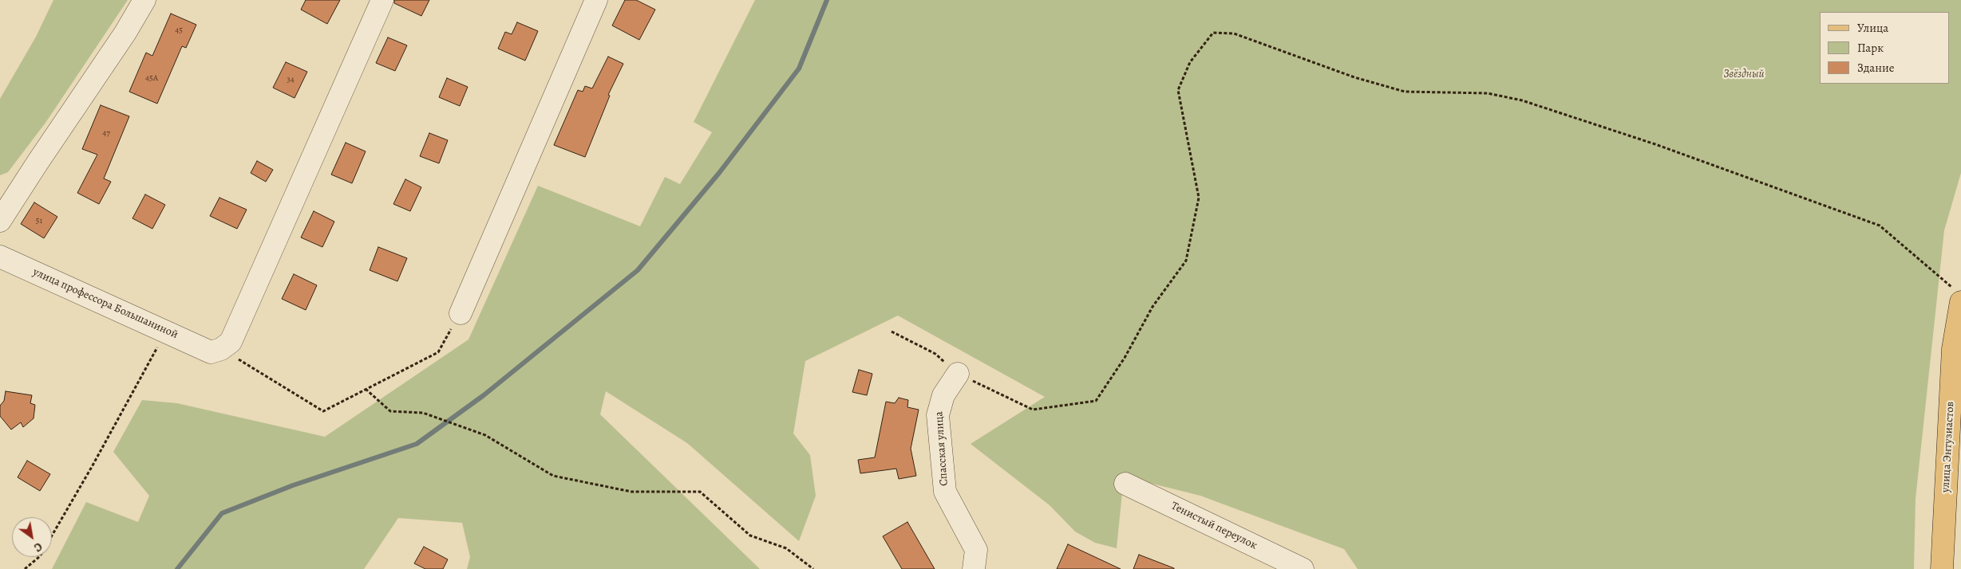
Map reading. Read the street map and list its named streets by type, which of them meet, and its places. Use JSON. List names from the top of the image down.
{
  "streets": {
    "main road": ["улица Энтузиастов"],
    "street": ["улица профессора Большаниной", "Спасская улица", "Тенистый переулок"]
  },
  "parks": ["Звёздный"],
  "house_numbers": [
    "45",
    "45А",
    "34",
    "47",
    "51"
  ],
  "legend": ["Улица", "Парк", "Здание"],
  "north": "bottom right"
}
